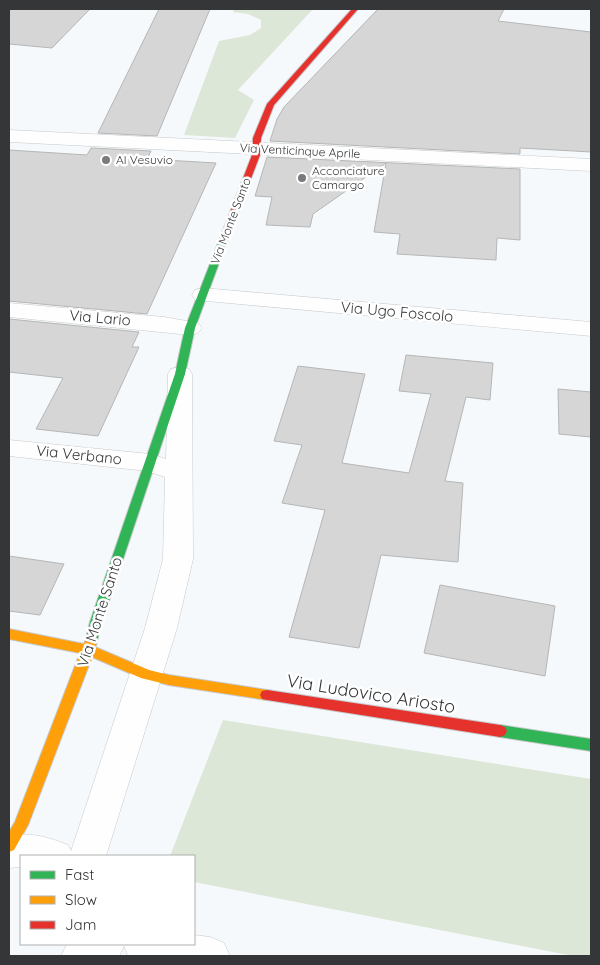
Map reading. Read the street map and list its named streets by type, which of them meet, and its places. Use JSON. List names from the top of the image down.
{
  "streets": {
    "street": [
      "Via Venticinque Aprile",
      "Via Monte Santo",
      "Via Ugo Foscolo",
      "Via Lario",
      "Via Verbano",
      "Via Ludovico Ariosto"
    ]
  },
  "crossings": [
    ["Via Venticinque Aprile", "Via Monte Santo"],
    ["Via Monte Santo", "Via Ugo Foscolo"],
    ["Via Monte Santo", "Via Lario"],
    ["Via Monte Santo", "Via Verbano"],
    ["Via Monte Santo", "Via Ludovico Ariosto"]
  ],
  "places": ["Al Vesuvio", "Acconciature Camargo"],
  "legend": ["Fast", "Slow", "Jam"]
}
